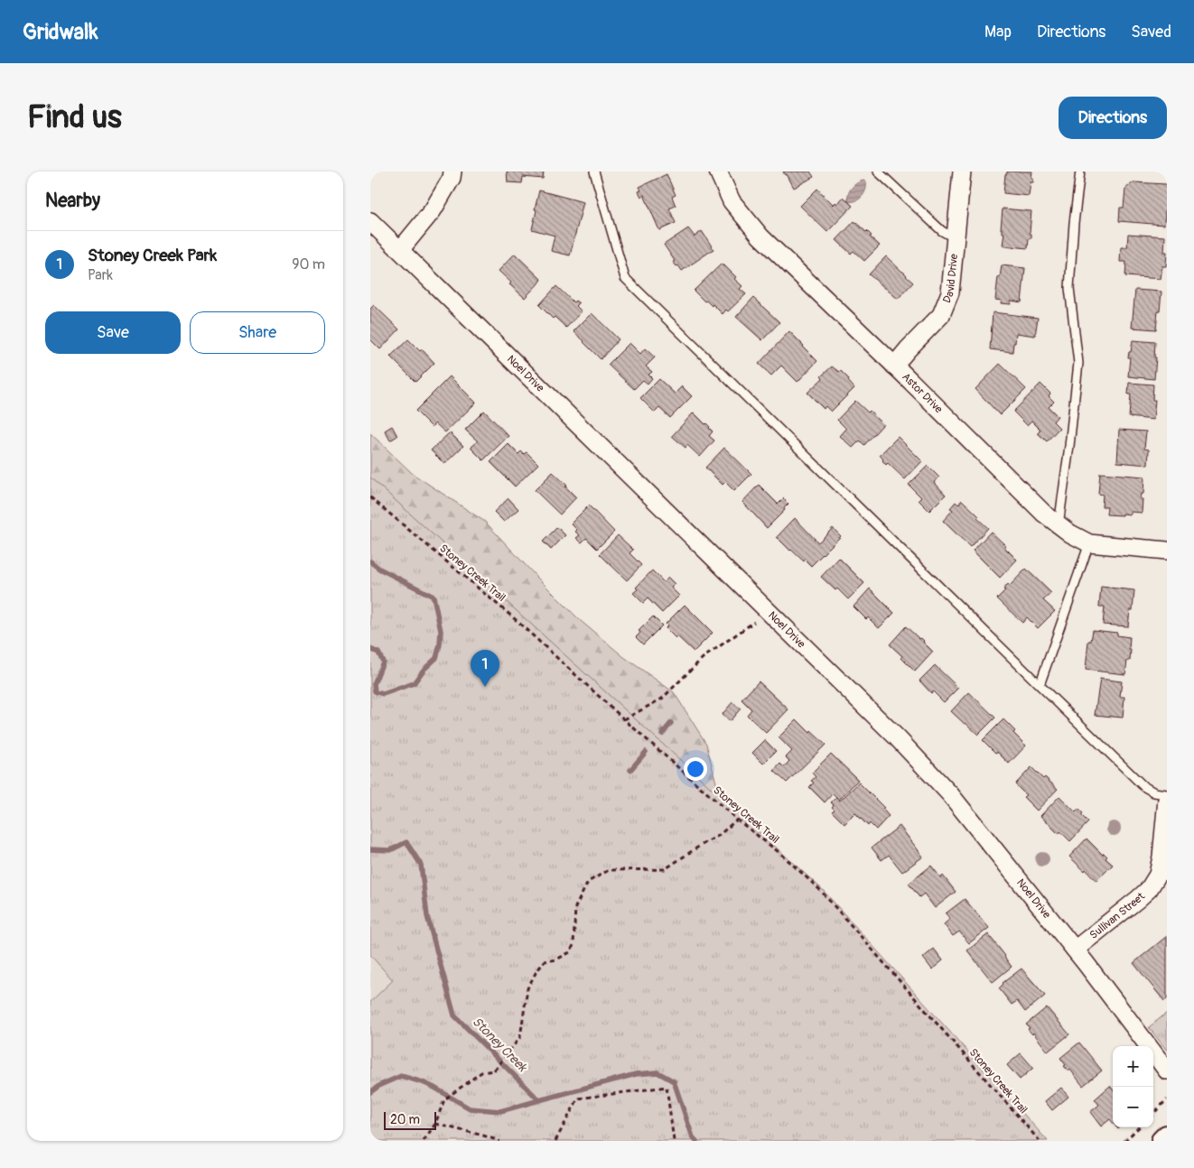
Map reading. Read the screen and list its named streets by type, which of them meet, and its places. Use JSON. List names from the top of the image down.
{
  "streets": {
    "street": [
      "David Drive",
      "Noel Drive",
      "Astor Drive",
      "Sullivan Street"
    ],
    "path": ["Stoney Creek Trail"]
  },
  "crossings": [
    ["David Drive", "Astor Drive"],
    ["Noel Drive", "Sullivan Street"]
  ],
  "water": ["Stoney Creek"],
  "scale_bar": "20 m",
  "page": {
    "header": "Gridwalk",
    "nav": ["Map", "Directions", "Saved"],
    "buttons": [
      "Directions",
      ["Save", "Share"]
    ],
    "title": "Find us",
    "heading": "Nearby",
    "list": [
      {
        "mark": "1",
        "name": "Stoney Creek Park",
        "note": "Park",
        "value": "90 m"
      }
    ],
    "pins": "1",
    "map_buttons": ["+", "−"],
    "scale": "20 m"
  }
}
